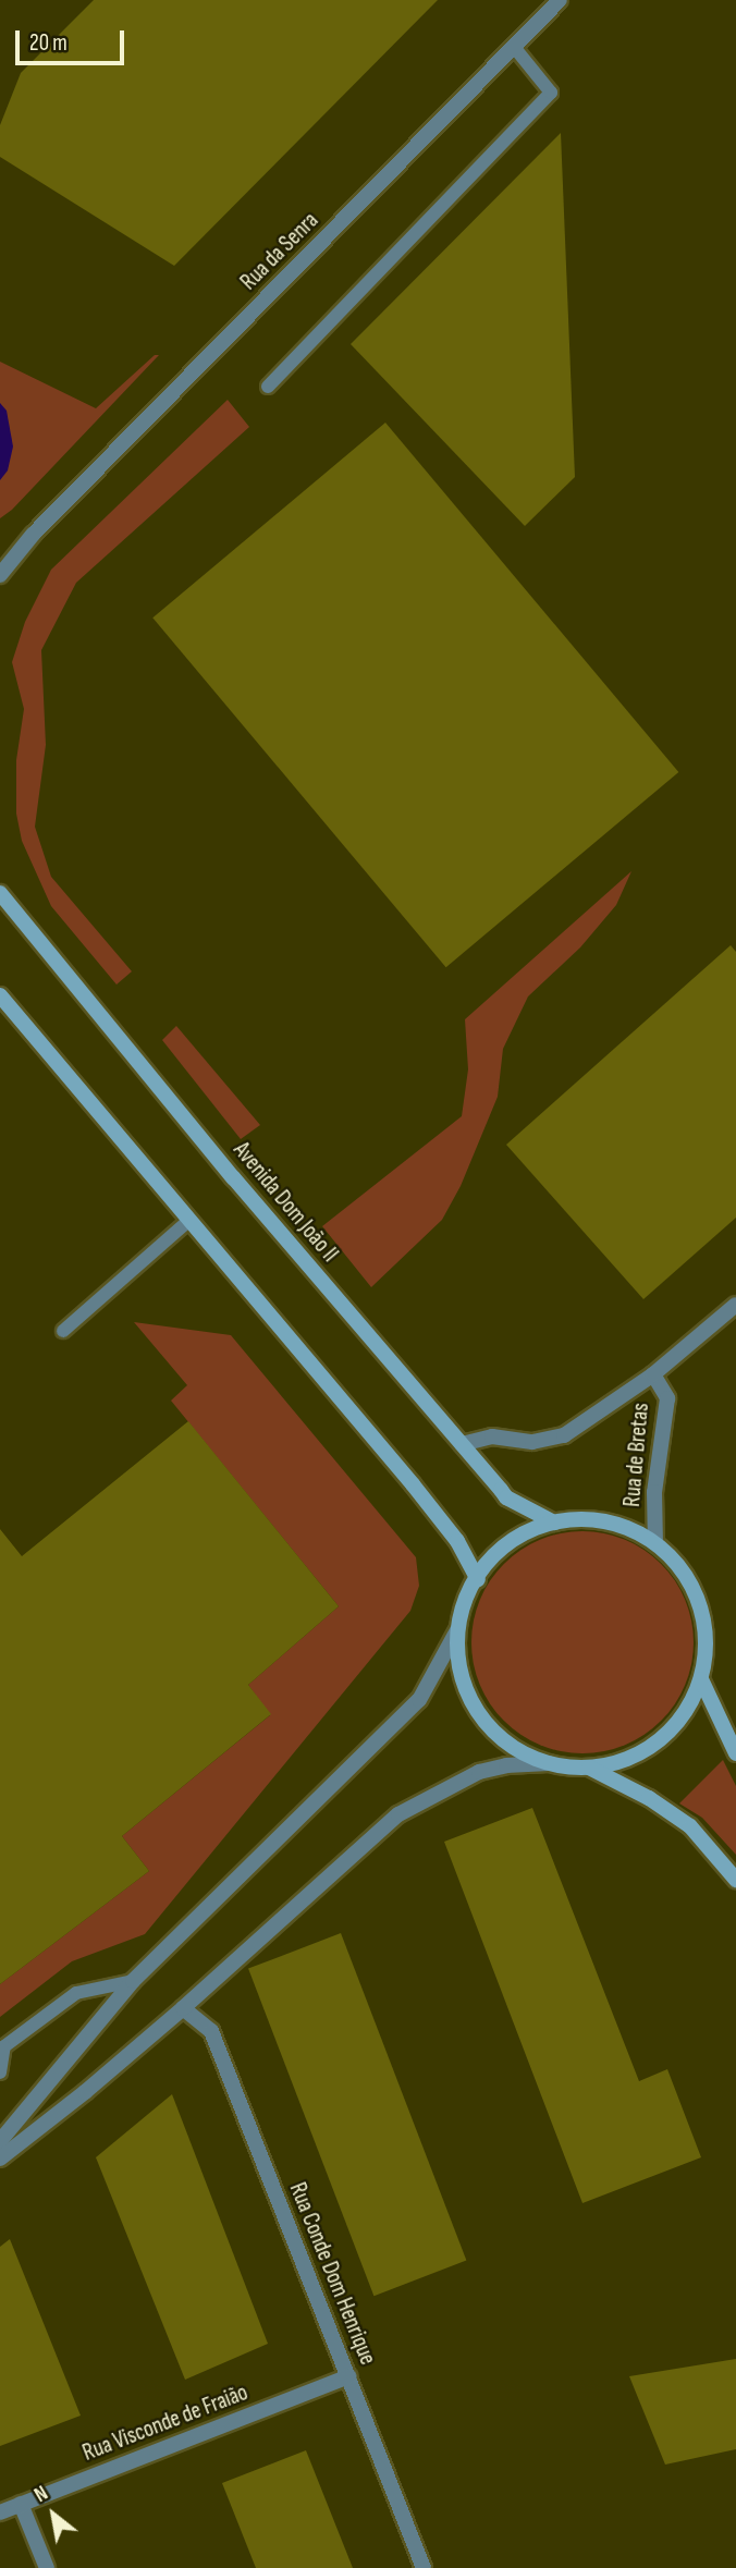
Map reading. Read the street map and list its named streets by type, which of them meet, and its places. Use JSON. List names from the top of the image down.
{
  "streets": {
    "main road": ["Avenida Dom João II"],
    "street": [
      "Rua da Senra",
      "Rua de Bretas",
      "Rua Conde Dom Henrique",
      "Rua Visconde de Fraião"
    ]
  },
  "crossings": [
    ["Avenida Dom João II", "Rua de Bretas"],
    ["Rua Conde Dom Henrique", "Rua Visconde de Fraião"]
  ],
  "scale_bar": "20 m",
  "north": "top left"
}
